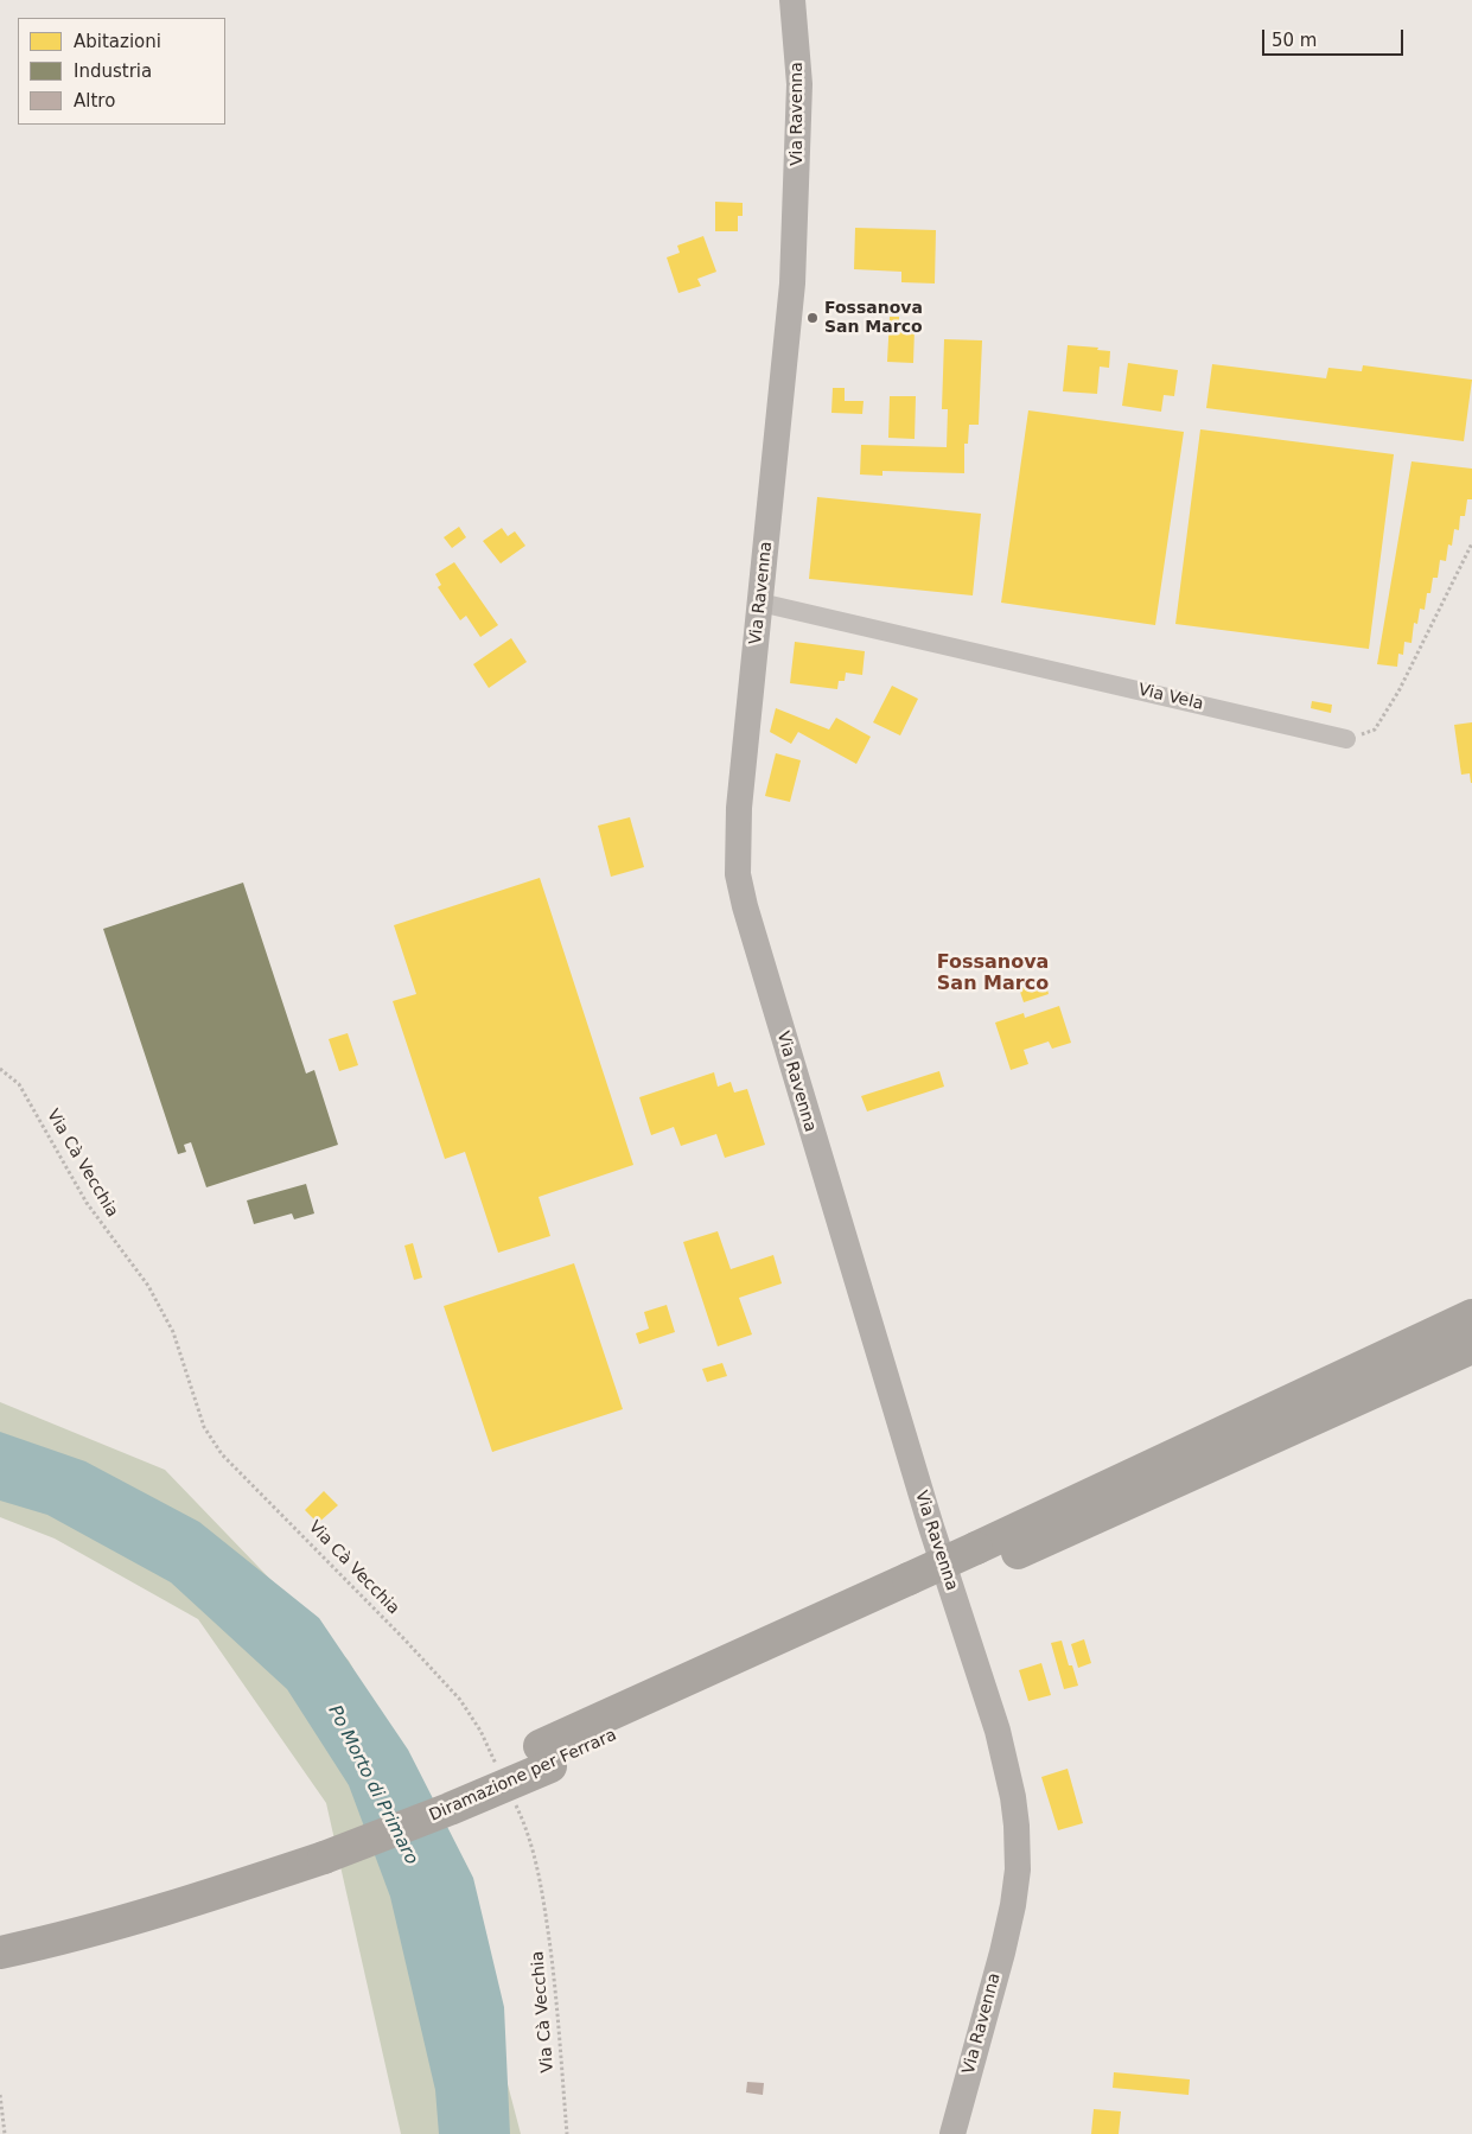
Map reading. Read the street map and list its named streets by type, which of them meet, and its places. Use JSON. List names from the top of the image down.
{
  "streets": {
    "highway": ["Diramazione per Ferrara"],
    "main road": ["Via Ravenna"],
    "street": ["Via Vela"],
    "path": ["Via Cà Vecchia"]
  },
  "crossings": [
    ["Via Ravenna", "Via Vela"]
  ],
  "districts": ["Fossanova San Marco"],
  "water": ["Po Morto di Primaro"],
  "places": ["Fossanova San Marco"],
  "legend": ["Abitazioni", "Industria", "Altro"],
  "scale_bar": "50 m"
}
